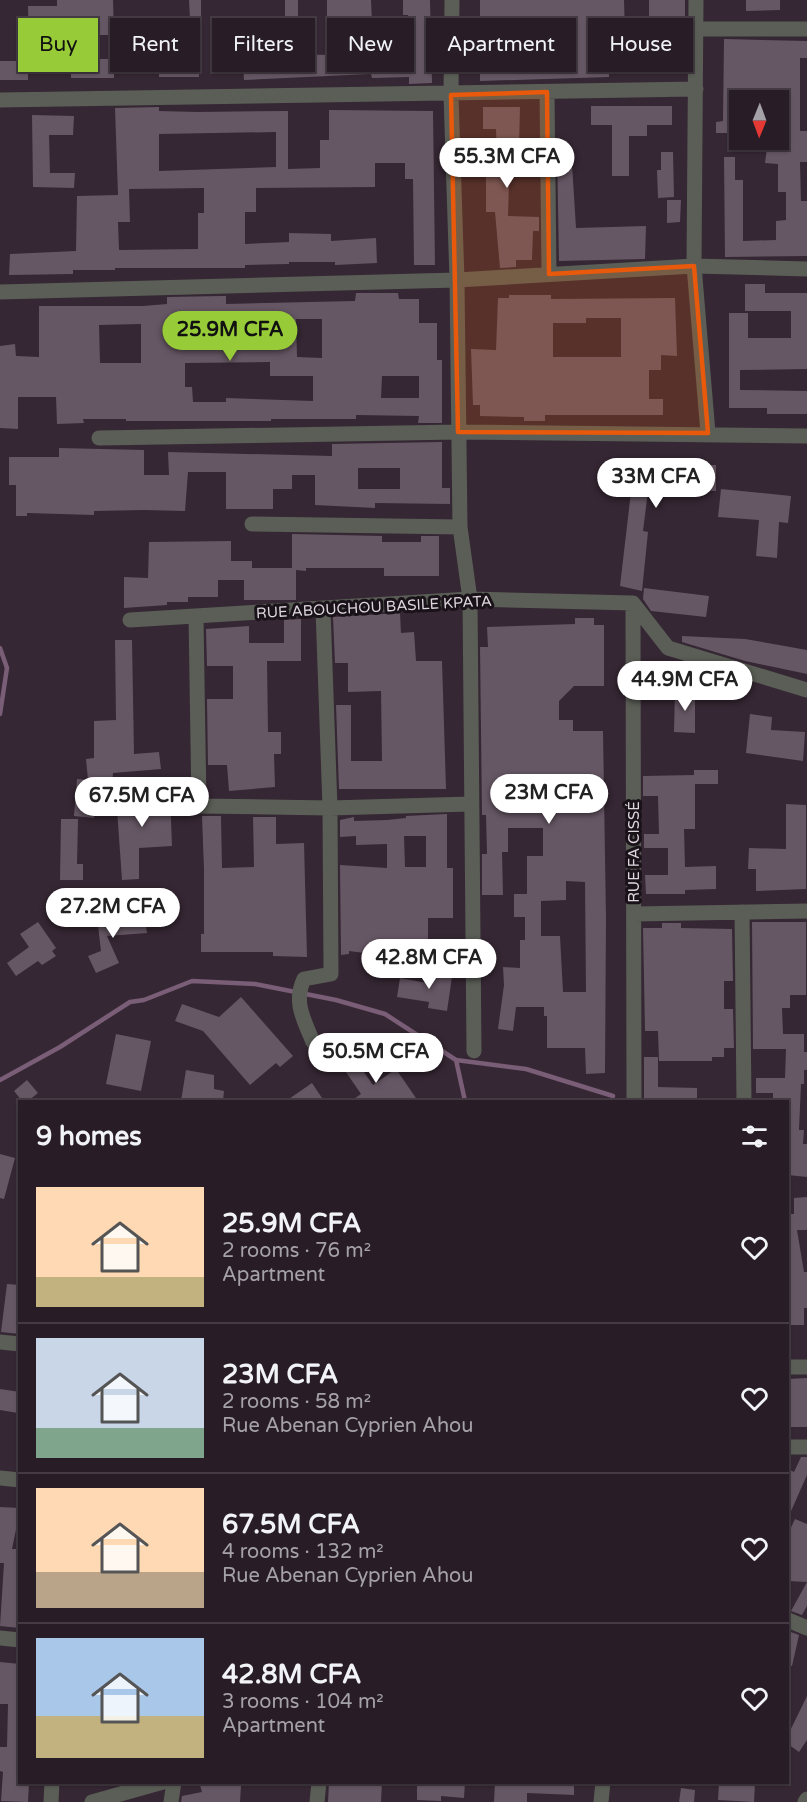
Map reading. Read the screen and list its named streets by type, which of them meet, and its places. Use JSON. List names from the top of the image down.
{
  "streets": {
    "street": ["RUE ABOUCHOU BASILE KPATA", "RUE FA CISSÉ"]
  },
  "crossings": [
    ["RUE ABOUCHOU BASILE KPATA", "RUE FA CISSÉ"]
  ],
  "north": "bottom",
  "page": {
    "chip": [
      "Buy",
      "Rent",
      "Filters",
      "New",
      "Apartment",
      "House"
    ],
    "price": [
      "55.3M CFA",
      "25.9M CFA",
      "33M CFA",
      "44.9M CFA",
      "23M CFA",
      "67.5M CFA",
      "27.2M CFA",
      "42.8M CFA",
      "50.5M CFA"
    ],
    "heading": "9 homes",
    "list": [
      {
        "name": "25.9M CFA",
        "note": "2 rooms · 76 m² · Apartment"
      },
      {
        "name": "23M CFA",
        "note": "2 rooms · 58 m² · Rue Abenan Cyprien Ahou"
      },
      {
        "name": "67.5M CFA",
        "note": "4 rooms · 132 m² · Rue Abenan Cyprien Ahou"
      },
      {
        "name": "42.8M CFA",
        "note": "3 rooms · 104 m² · Apartment"
      }
    ]
  }
}
